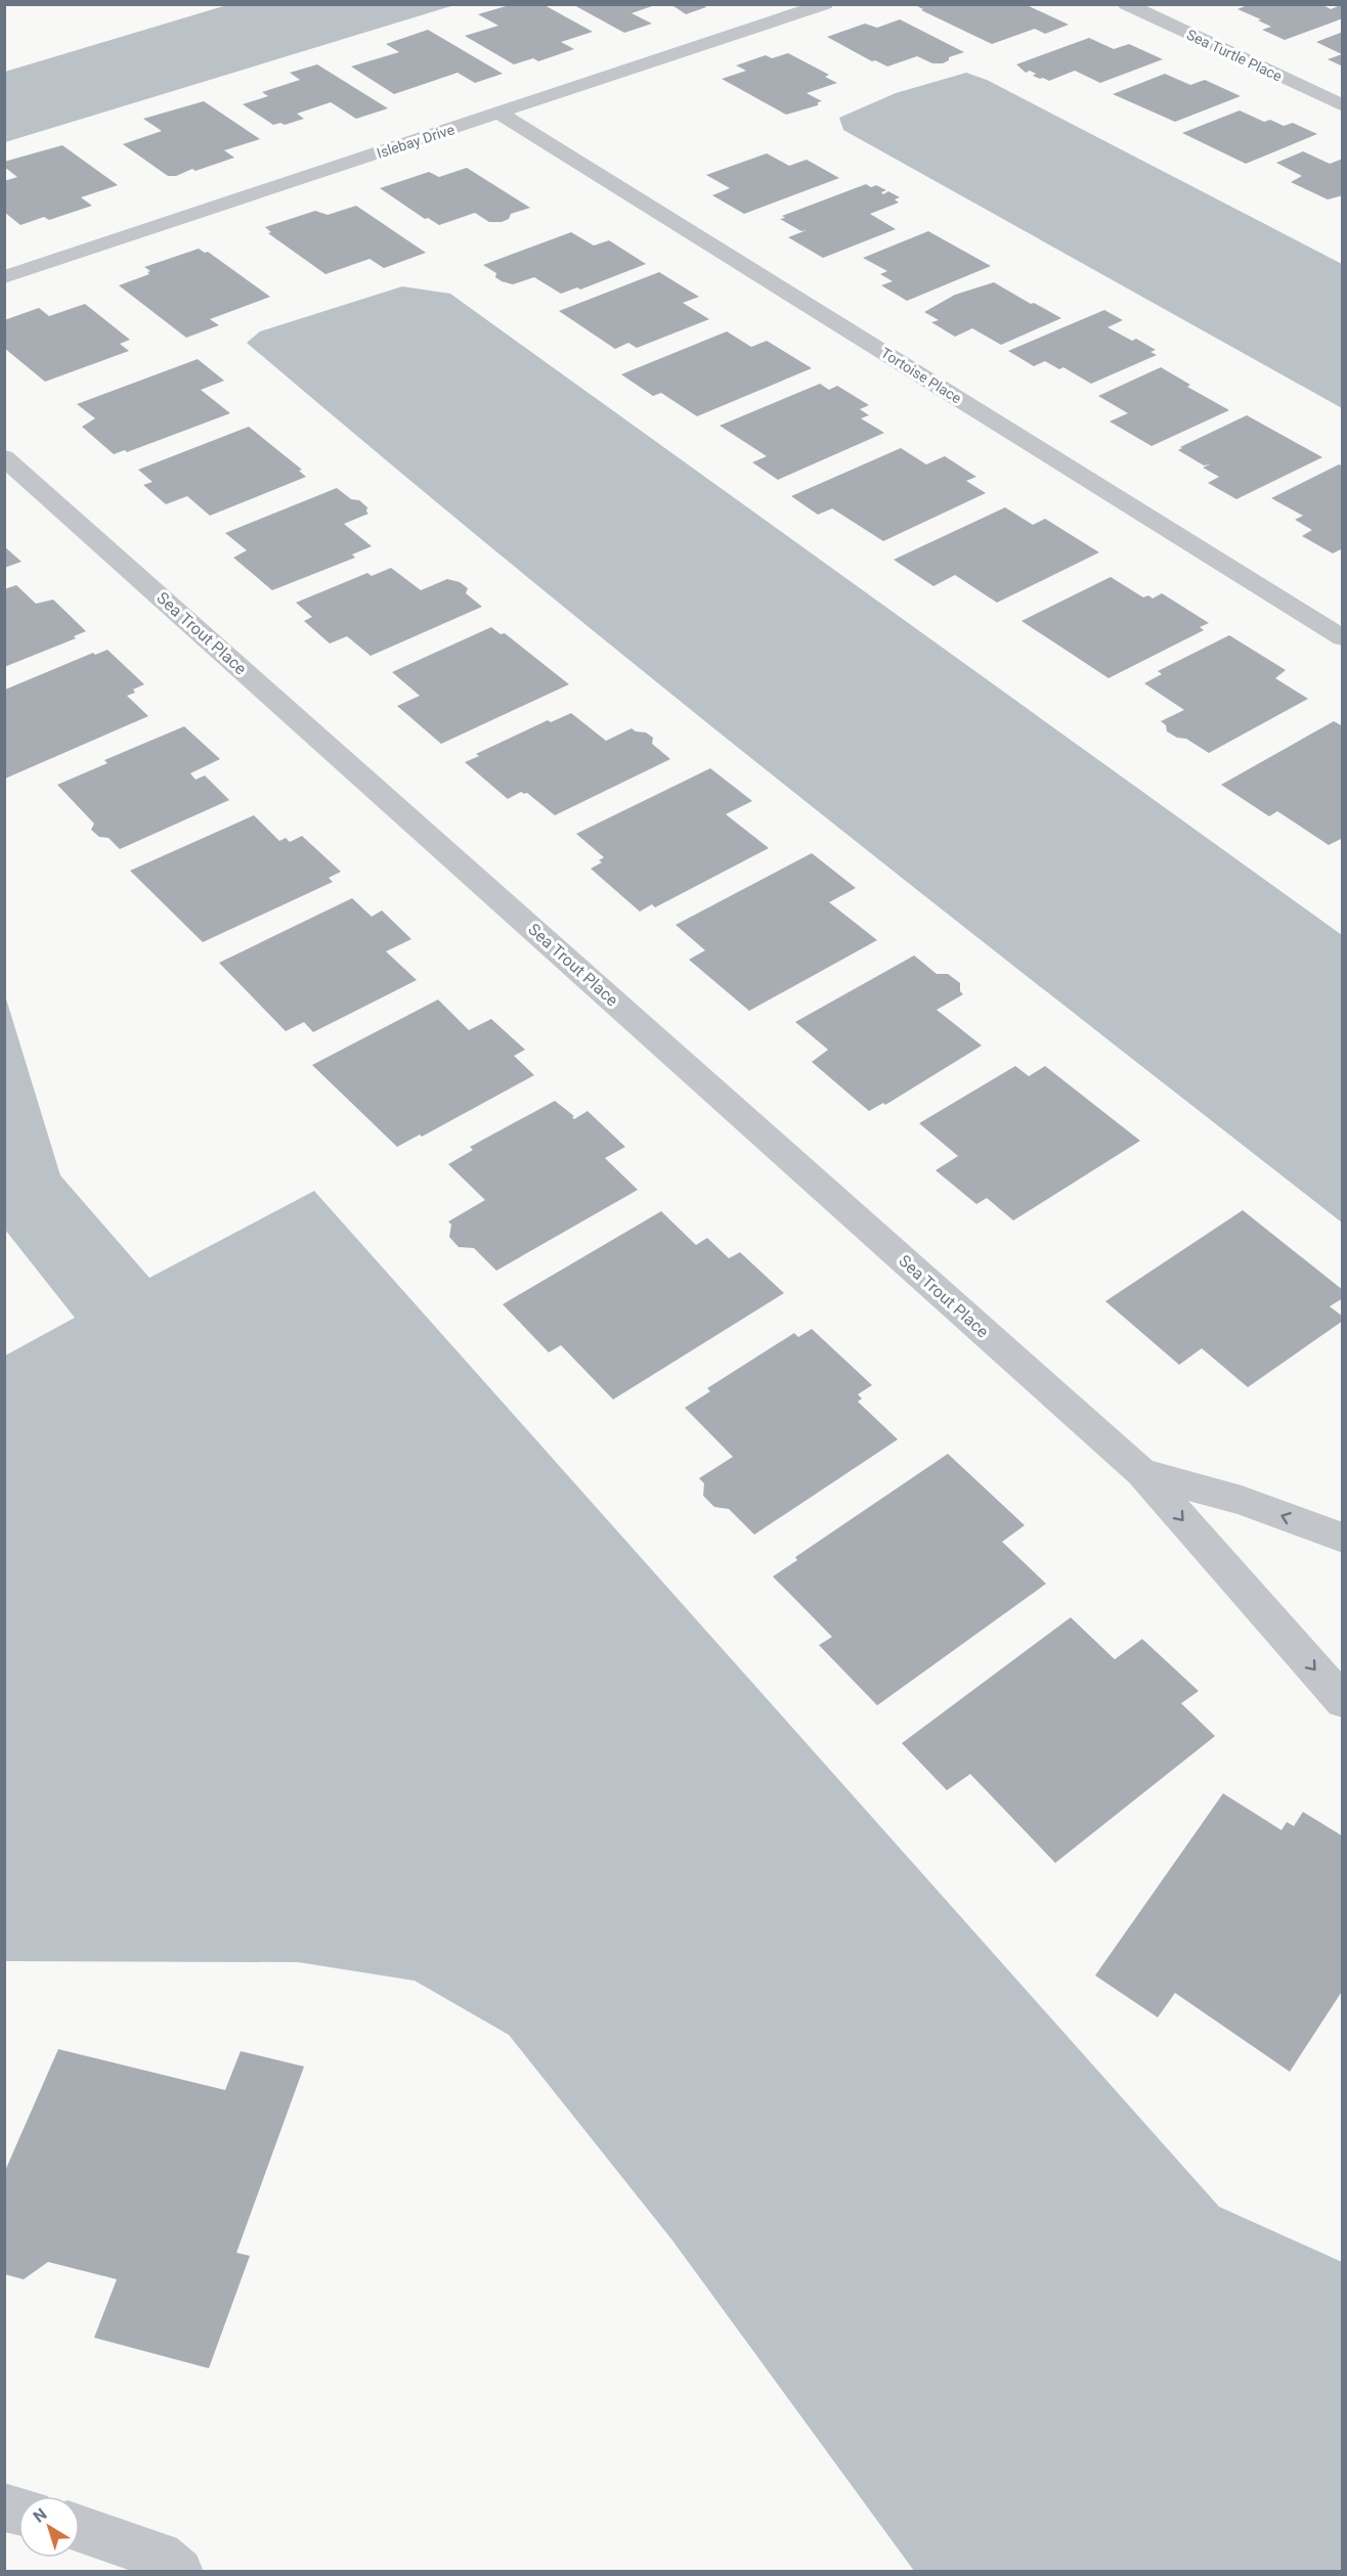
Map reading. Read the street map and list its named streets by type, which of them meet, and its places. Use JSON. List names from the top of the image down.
{
  "streets": {
    "street": [
      "Sea Turtle Place",
      "Islebay Drive",
      "Tortoise Place",
      "Sea Trout Place"
    ]
  },
  "crossings": [
    ["Islebay Drive", "Tortoise Place"]
  ],
  "north": "top left"
}
